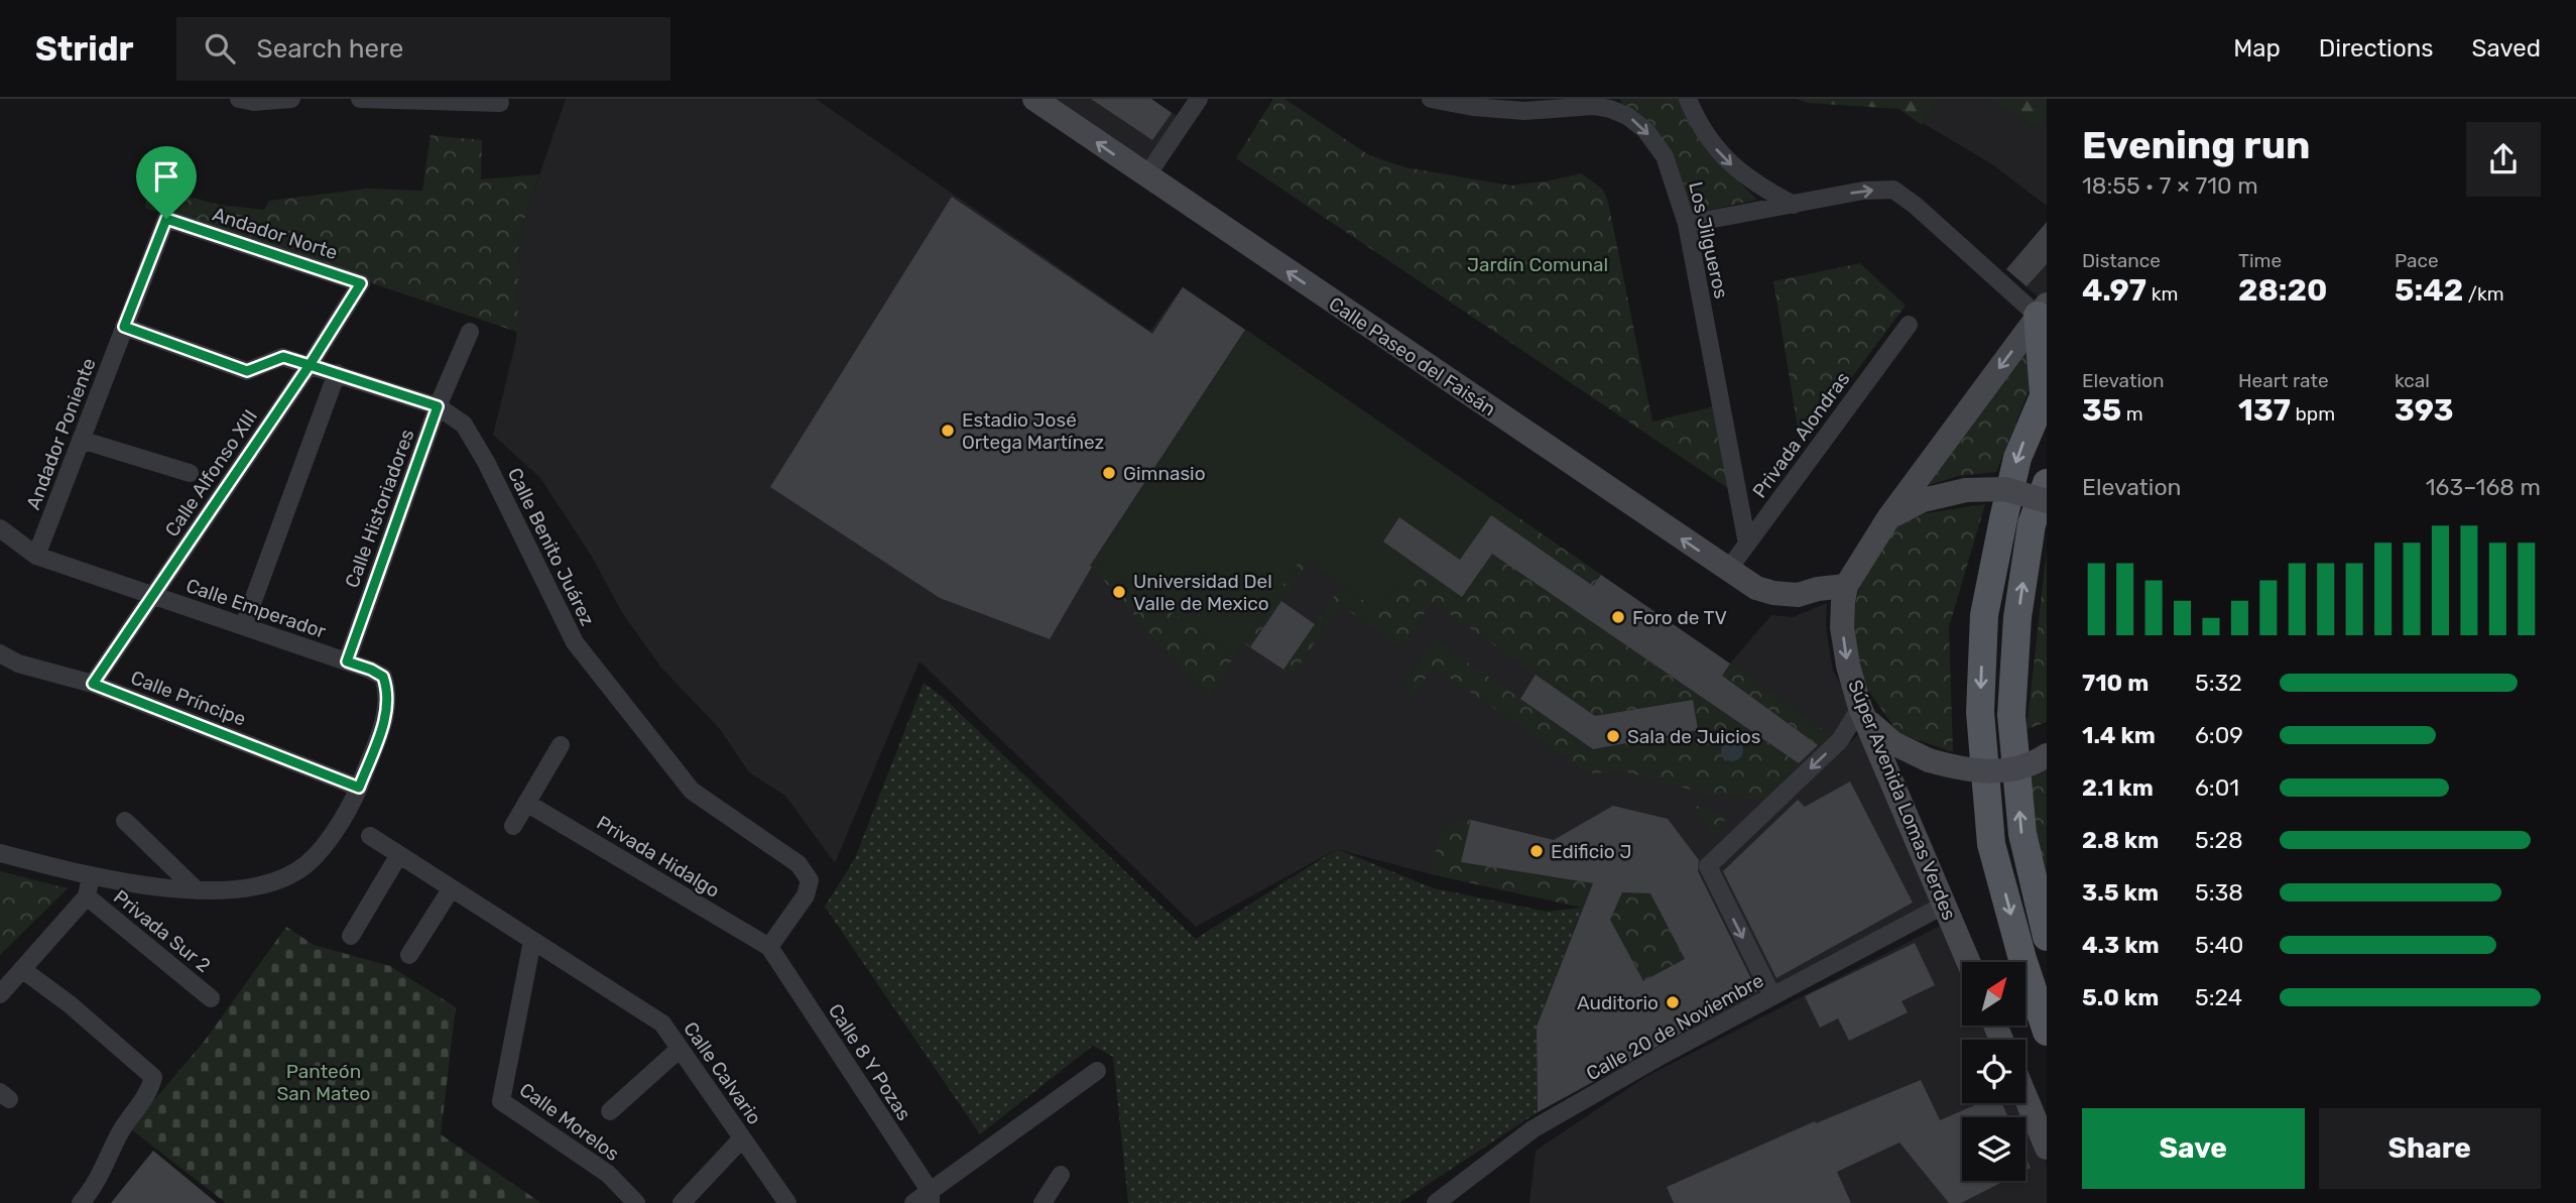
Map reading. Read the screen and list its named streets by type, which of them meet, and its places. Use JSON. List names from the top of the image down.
{
  "streets": {
    "main road": ["Calle Paseo del Faisán", "Súper Avenida Lomas Verdes"],
    "street": [
      "Andador Norte",
      "Los Jilgueros",
      "Andador Poniente",
      "Privada Alondras",
      "Calle Alfonso XIII",
      "Calle Historiadores",
      "Calle Benito Juárez",
      "Calle Emperador",
      "Calle Príncipe",
      "Privada Hidalgo",
      "Privada Sur 2",
      "Calle 20 de Noviembre",
      "Calle 8 Y Pozas",
      "Calle Calvario",
      "Calle Morelos"
    ]
  },
  "crossings": [
    ["Andador Norte", "Andador Poniente"],
    ["Andador Norte", "Calle Alfonso XIII"],
    ["Andador Norte", "Calle Benito Juárez"],
    ["Los Jilgueros", "Privada Alondras"],
    ["Calle Paseo del Faisán", "Privada Alondras"],
    ["Calle Paseo del Faisán", "Súper Avenida Lomas Verdes"],
    ["Andador Poniente", "Calle Benito Juárez"],
    ["Andador Poniente", "Calle Emperador"],
    ["Calle Alfonso XIII", "Calle Benito Juárez"],
    ["Calle Alfonso XIII", "Calle Emperador"],
    ["Calle Alfonso XIII", "Calle Príncipe"],
    ["Calle Historiadores", "Calle Benito Juárez"],
    ["Calle Historiadores", "Calle Emperador"],
    ["Calle Benito Juárez", "Privada Hidalgo"],
    ["Calle Benito Juárez", "Calle 8 Y Pozas"],
    ["Calle Emperador", "Calle Príncipe"],
    ["Súper Avenida Lomas Verdes", "Calle 20 de Noviembre"],
    ["Privada Hidalgo", "Calle 8 Y Pozas"],
    ["Calle Calvario", "Calle Morelos"]
  ],
  "one_way": ["Calle Paseo del Faisán"],
  "parks": ["Jardín Comunal", "Panteón San Mateo"],
  "places": [
    "Estadio José Ortega Martínez",
    "Gimnasio",
    "Universidad Del Valle de Mexico",
    "Foro de TV",
    "Sala de Juicios",
    "Edificio J",
    "Auditorio"
  ],
  "north": "top right",
  "page": {
    "header": "Stridr",
    "search": "Search here",
    "nav": ["Map", "Directions", "Saved"],
    "heading": ["Evening run", "18:55 · 7 × 710 m"],
    "stats": [
      ["Distance", "4.97 km"],
      ["Time", "28:20"],
      ["Pace", "5:42 /km"],
      ["Elevation", "35 m"],
      ["Heart rate", "137 bpm"],
      ["kcal", "393"]
    ],
    "chart": ["Elevation", "163–168 m"],
    "list": [
      {
        "name": "710 m",
        "note": "5:32"
      },
      {
        "name": "1.4 km",
        "note": "6:09"
      },
      {
        "name": "2.1 km",
        "note": "6:01"
      },
      {
        "name": "2.8 km",
        "note": "5:28"
      },
      {
        "name": "3.5 km",
        "note": "5:38"
      },
      {
        "name": "4.3 km",
        "note": "5:40"
      },
      {
        "name": "5.0 km",
        "note": "5:24"
      }
    ],
    "buttons": ["Save", "Share"]
  }
}
